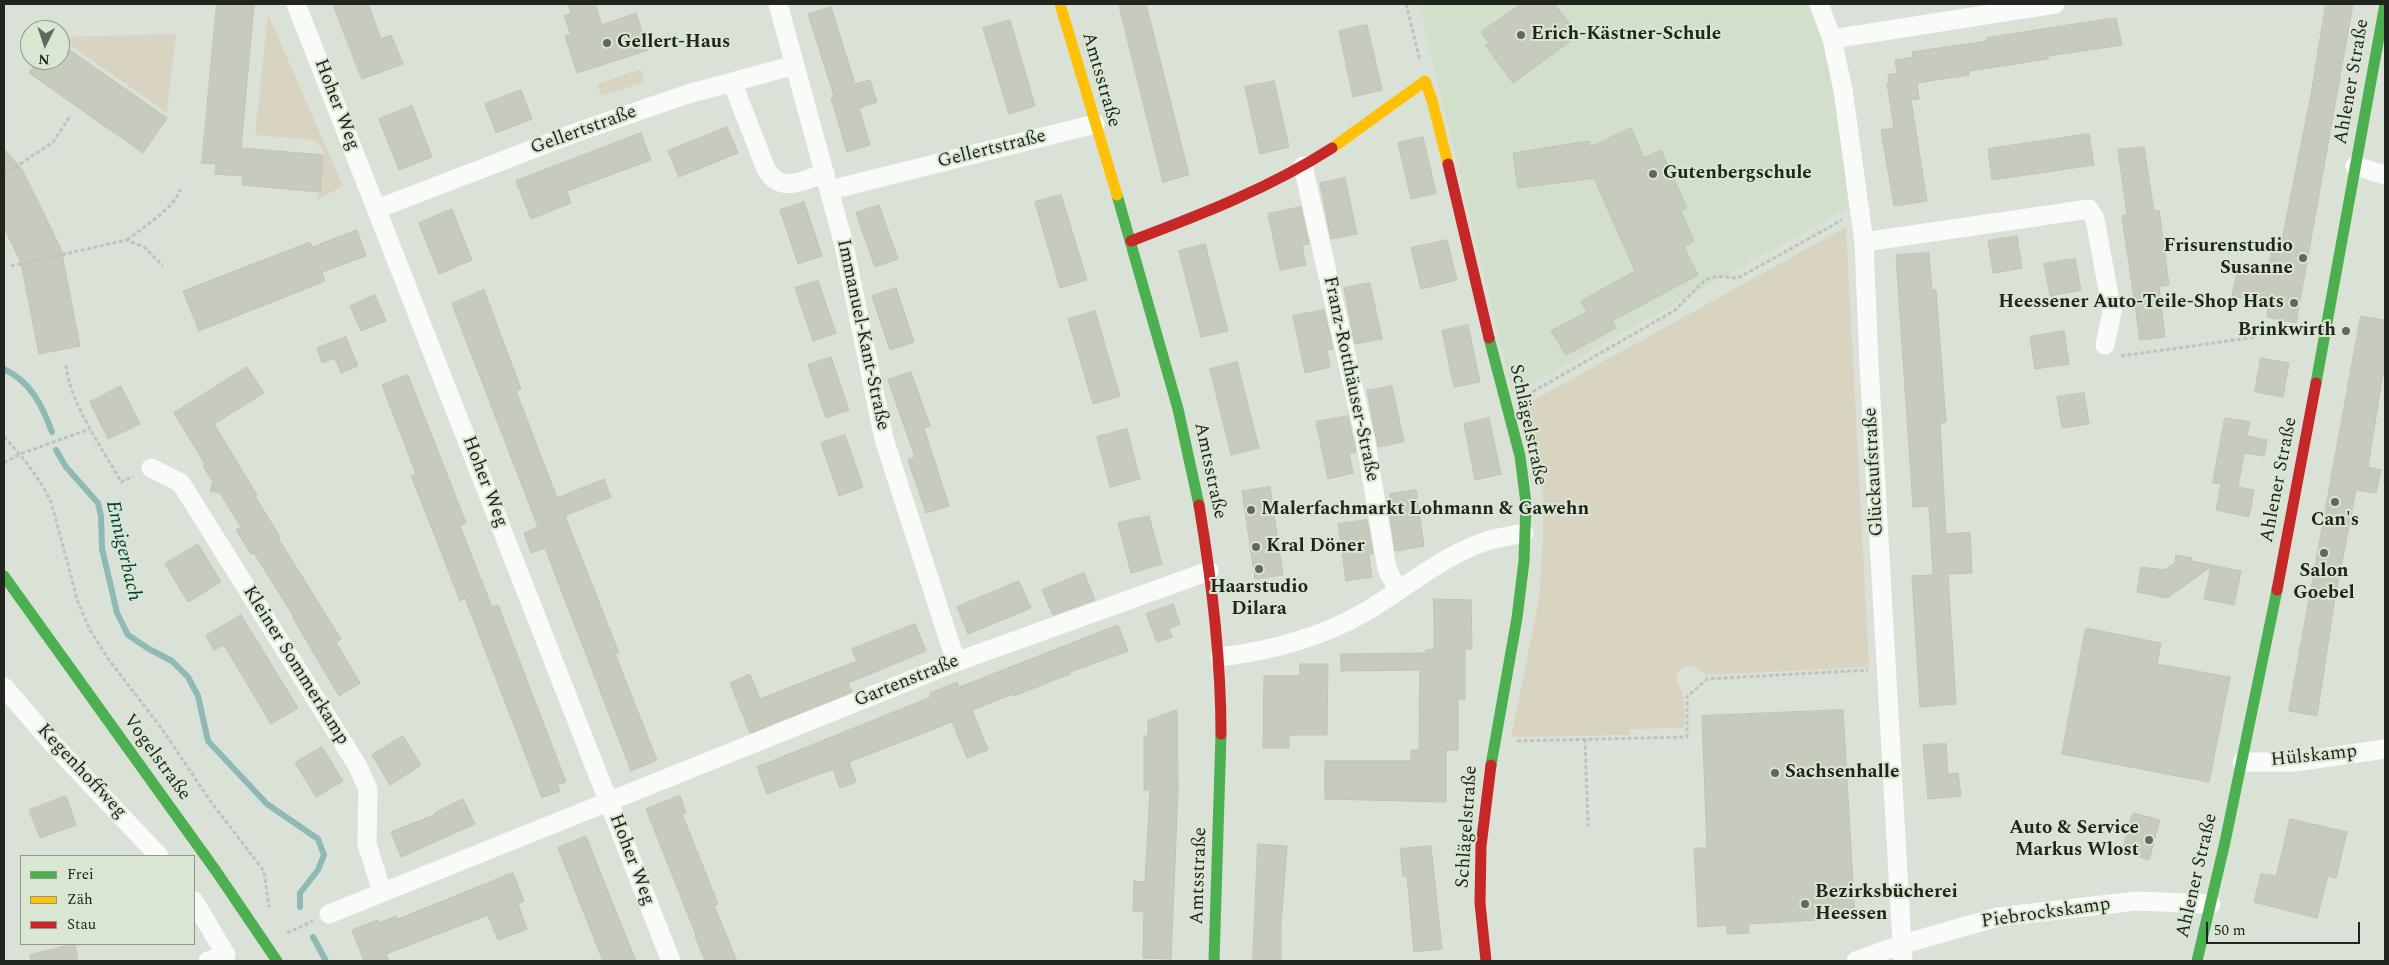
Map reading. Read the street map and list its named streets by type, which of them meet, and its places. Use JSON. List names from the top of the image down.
{
  "streets": {
    "street": [
      "Amtsstraße",
      "Ahlener Straße",
      "Hoher Weg",
      "Gellertstraße",
      "Immanuel-Kant-Straße",
      "Franz-Rotthäuser-Straße",
      "Schlägelstraße",
      "Glückaufstraße",
      "Kleiner Sommerkamp",
      "Gartenstraße",
      "Hülskamp",
      "Vogelstraße",
      "Kegenhoffweg",
      "Piebrockskamp"
    ]
  },
  "crossings": [
    ["Amtsstraße", "Gellertstraße"],
    ["Amtsstraße", "Gartenstraße"],
    ["Ahlener Straße", "Hülskamp"],
    ["Ahlener Straße", "Piebrockskamp"],
    ["Hoher Weg", "Gellertstraße"],
    ["Hoher Weg", "Gartenstraße"],
    ["Gellertstraße", "Immanuel-Kant-Straße"],
    ["Immanuel-Kant-Straße", "Gartenstraße"],
    ["Glückaufstraße", "Piebrockskamp"]
  ],
  "water": ["Ennigerbach"],
  "places": [
    "Erich-Kästner-Schule",
    "Gellert-Haus",
    "Gutenbergschule",
    "Frisurenstudio Susanne",
    "Heessener Auto-Teile-Shop Hats",
    "Brinkwirth",
    "Can's",
    "Malerfachmarkt Lohmann & Gawehn",
    "Kral Döner",
    "Salon Goebel",
    "Haarstudio Dilara",
    "Sachsenhalle",
    "Auto & Service Markus Wlost",
    "Bezirksbücherei Heessen"
  ],
  "legend": ["Frei", "Zäh", "Stau"],
  "scale_bar": "50 m",
  "north": "bottom"
}
